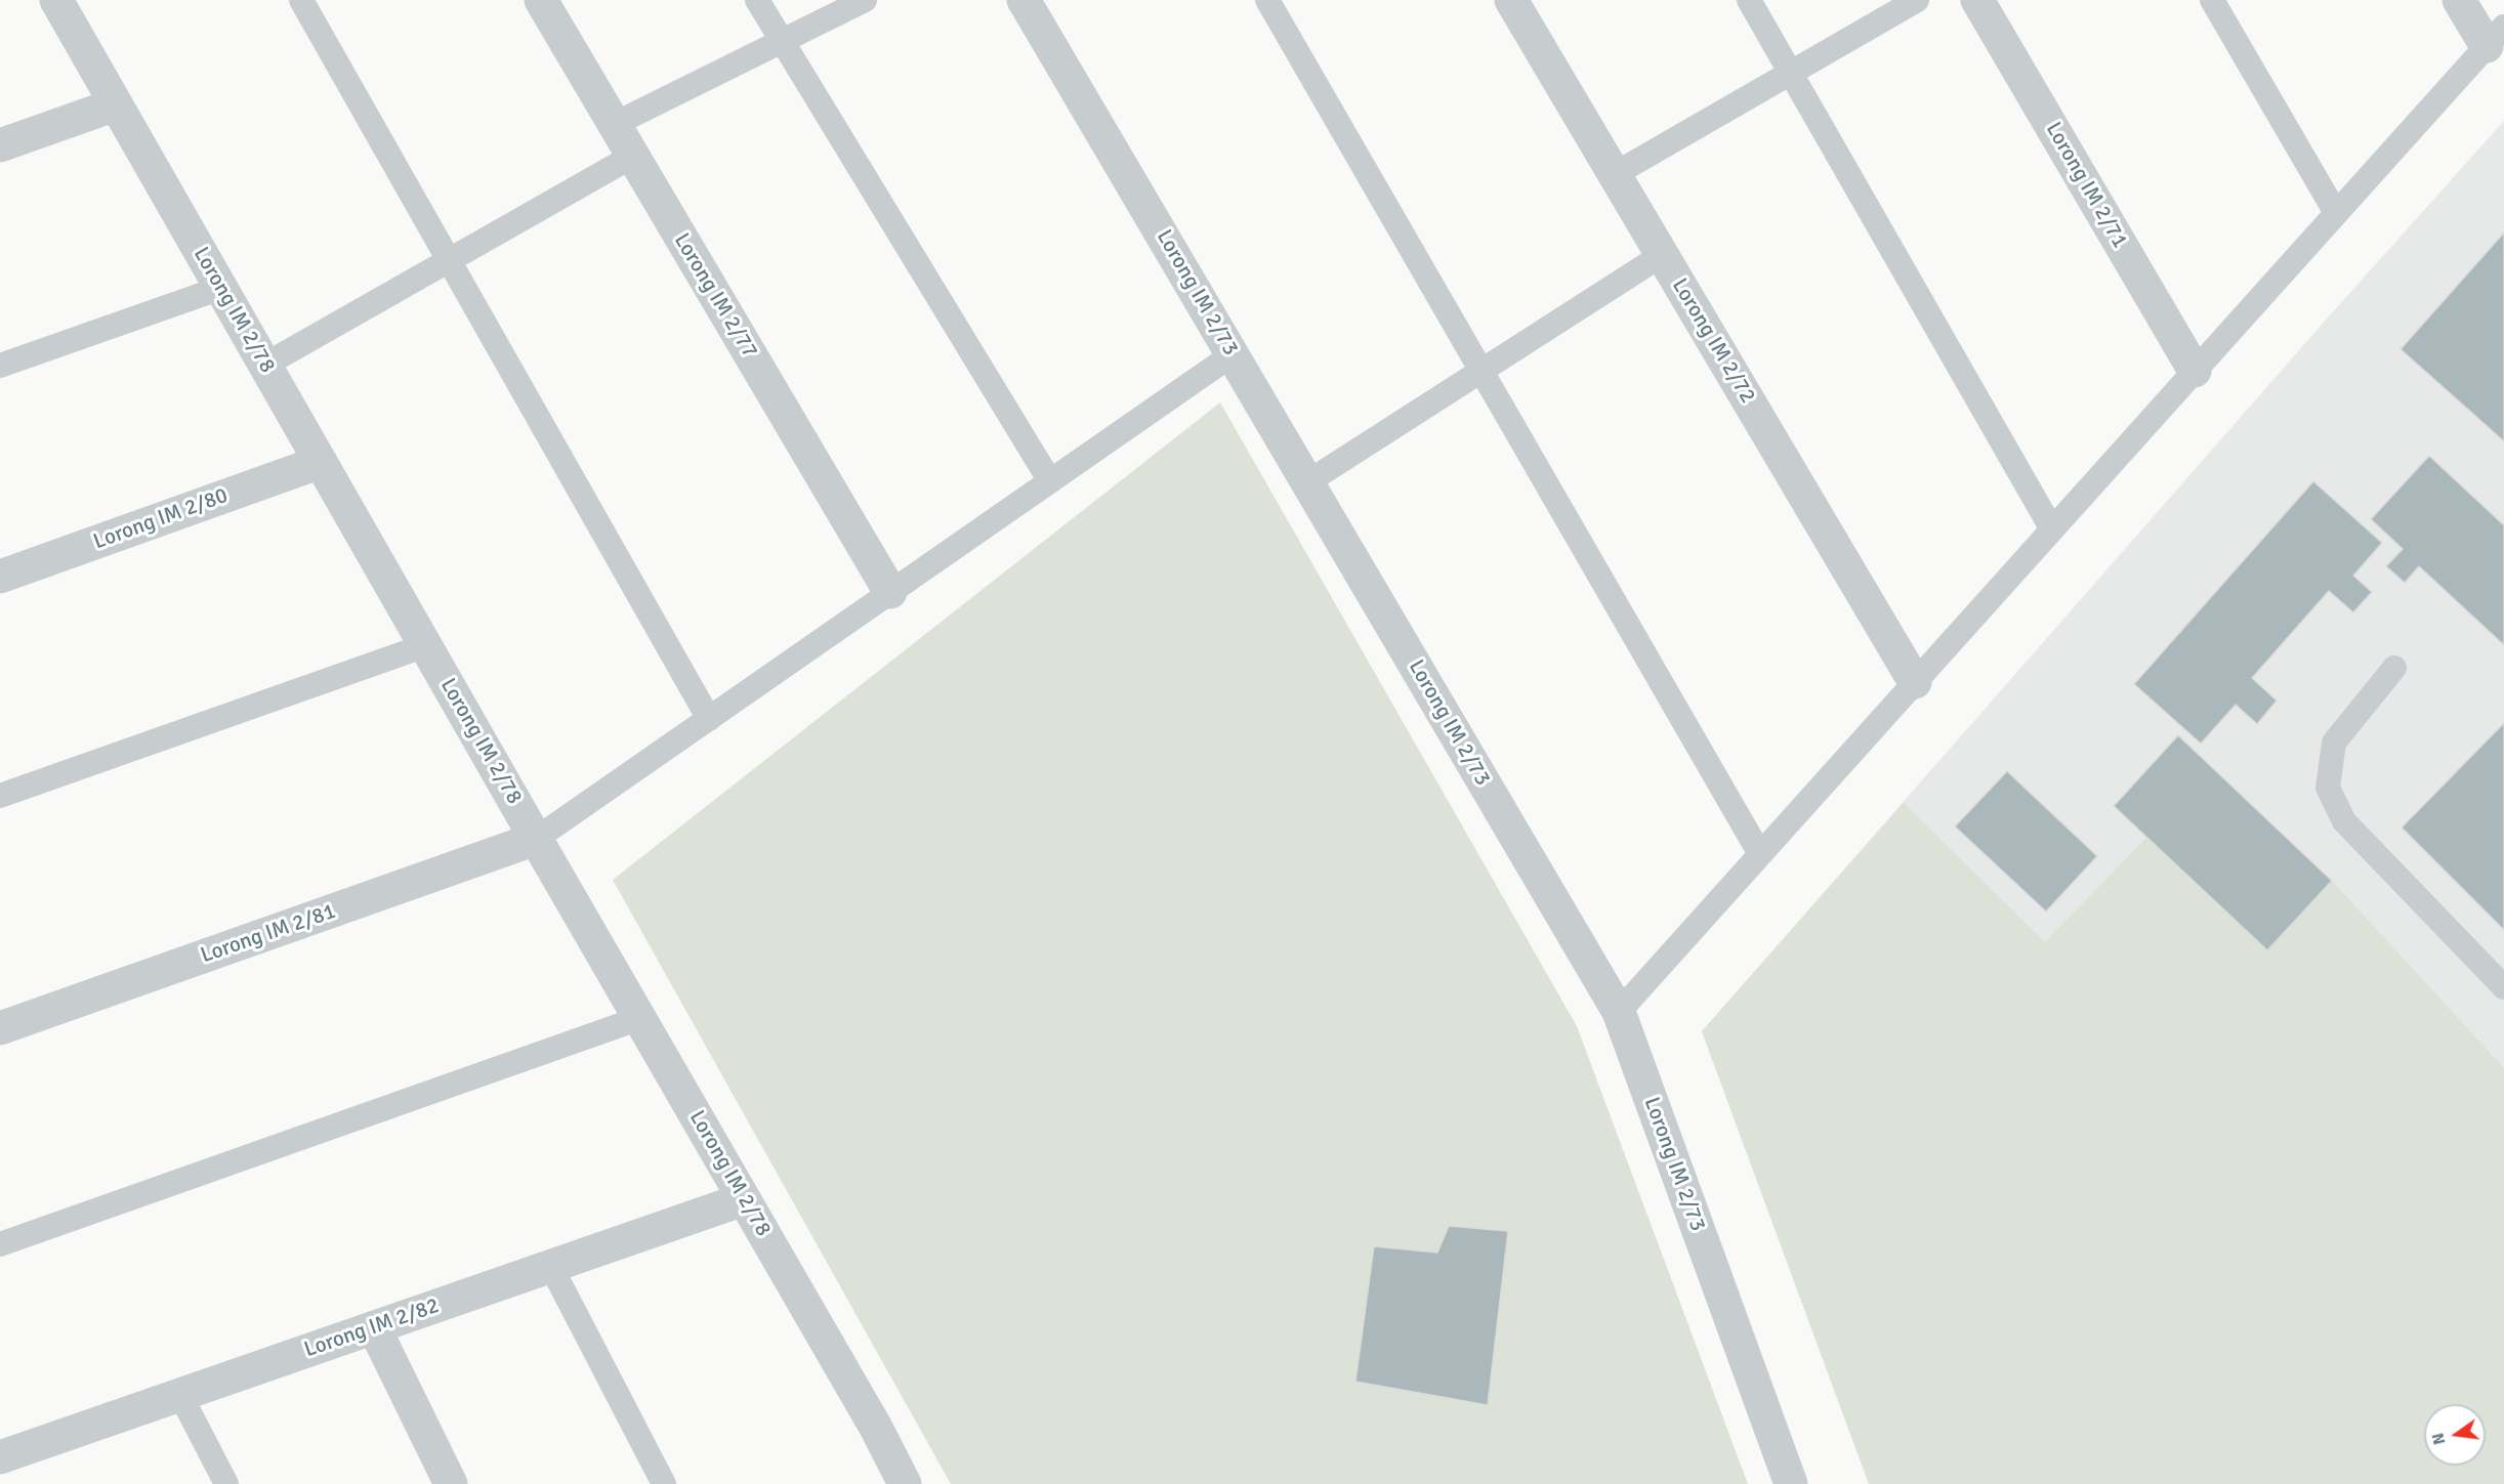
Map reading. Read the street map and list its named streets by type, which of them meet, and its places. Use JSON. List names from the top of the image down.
{
  "streets": {
    "street": [
      "Lorong IM 2/71",
      "Lorong IM 2/73",
      "Lorong IM 2/77",
      "Lorong IM 2/78",
      "Lorong IM 2/72",
      "Lorong IM 2/80",
      "Lorong IM 2/81",
      "Lorong IM 2/82"
    ]
  },
  "crossings": [
    ["Lorong IM 2/78", "Lorong IM 2/80"],
    ["Lorong IM 2/78", "Lorong IM 2/81"],
    ["Lorong IM 2/78", "Lorong IM 2/82"]
  ],
  "north": "left"
}
